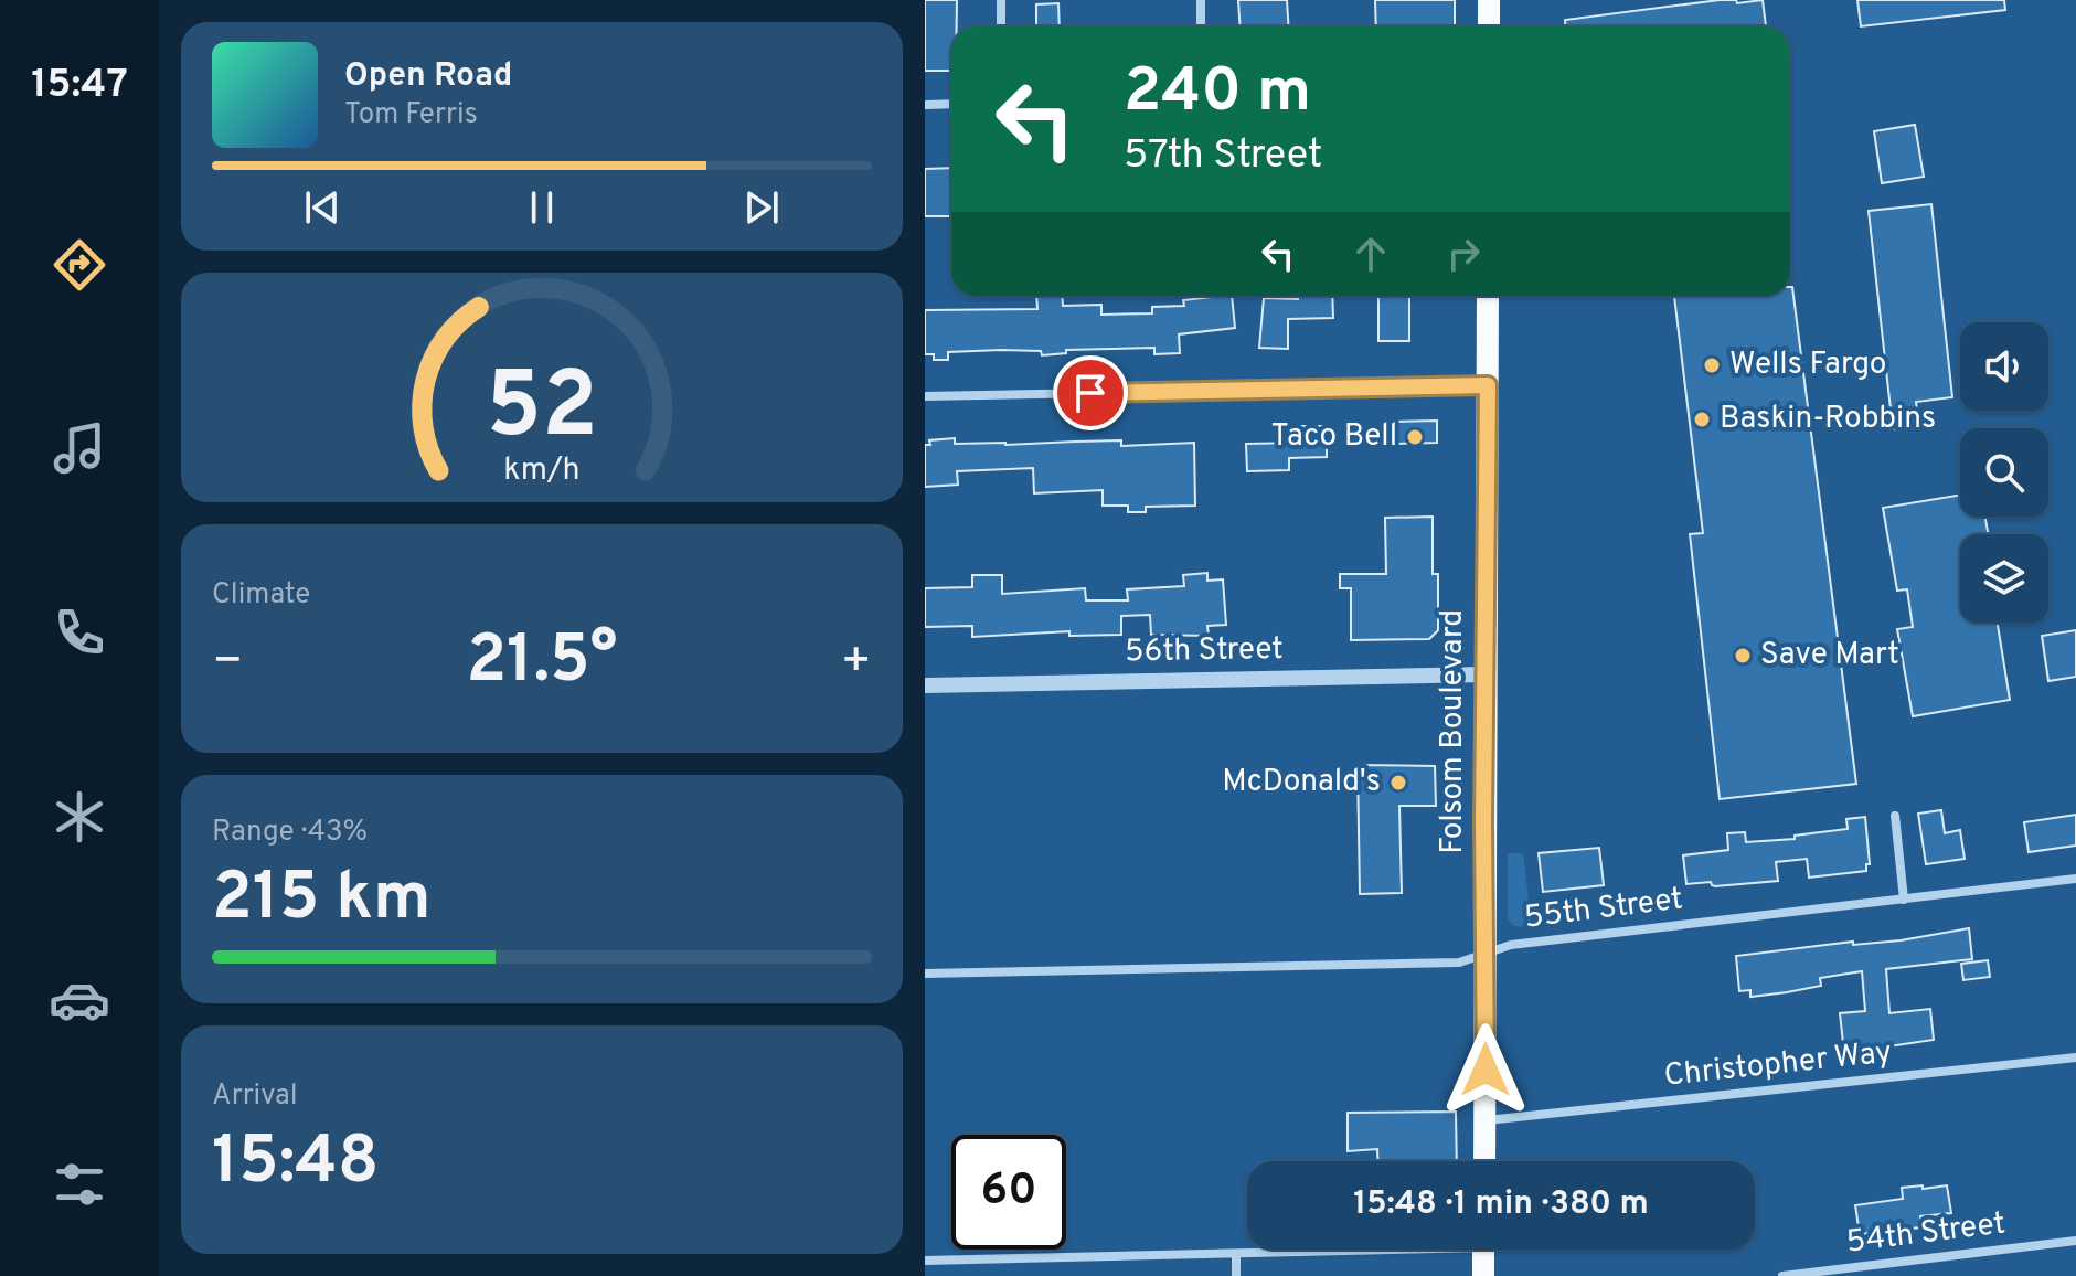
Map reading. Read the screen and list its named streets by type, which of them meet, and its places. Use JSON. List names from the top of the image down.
{
  "streets": {
    "main road": ["Folsom Boulevard"],
    "street": [
      "56th Street",
      "55th Street",
      "Christopher Way",
      "54th Street"
    ]
  },
  "crossings": [
    ["56th Street", "Folsom Boulevard"],
    ["Folsom Boulevard", "55th Street"],
    ["Folsom Boulevard", "Christopher Way"]
  ],
  "places": [
    "Wells Fargo",
    "Baskin-Robbins",
    "Taco Bell",
    "Save Mart",
    "McDonald's"
  ],
  "page": {
    "tabs": "15:47",
    "turn": ["240 m", "57th Street"],
    "song": ["Open Road", "Tom Ferris"],
    "tile": [
      "Climate",
      ["Range · 43%", "215 km"],
      ["Arrival", "15:48"]
    ],
    "heat": ["−", "21.5°", "+"],
    "limit": "60",
    "trip": "15:48 · 1 min · 380 m",
    "gauge": ["52", "km/h"]
  }
}
